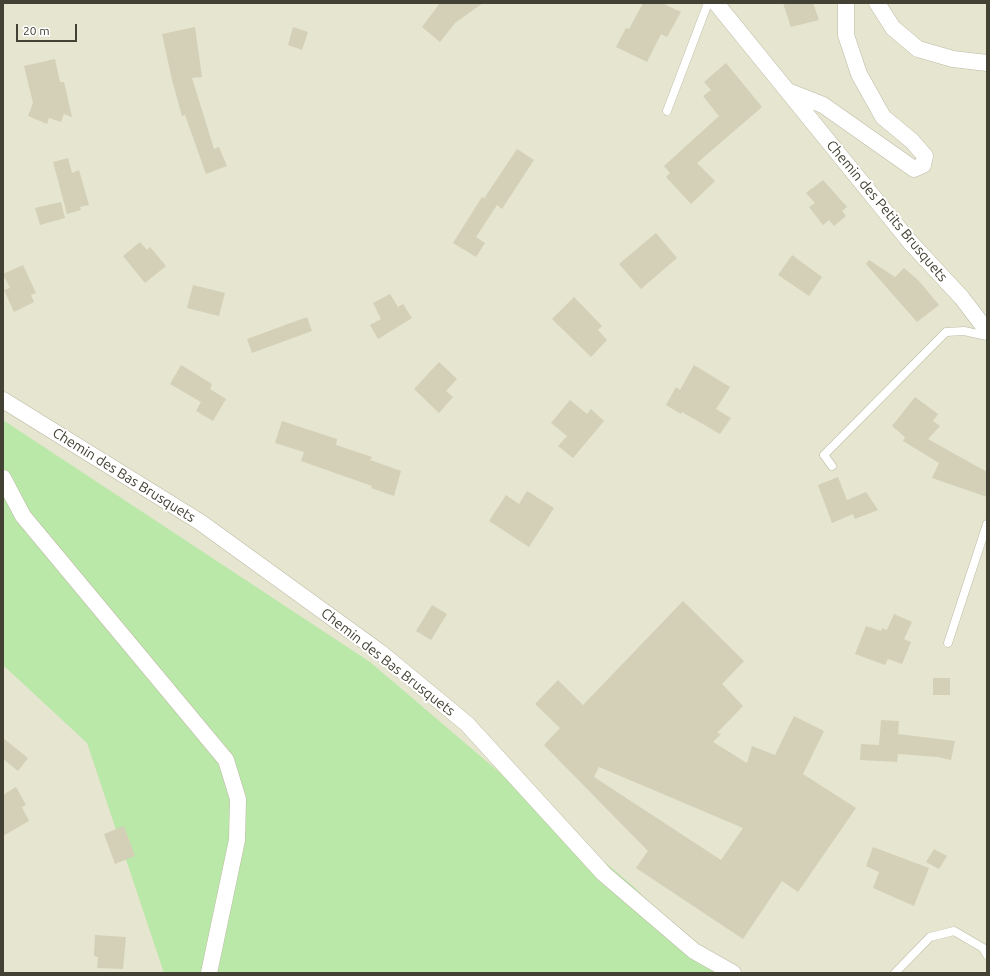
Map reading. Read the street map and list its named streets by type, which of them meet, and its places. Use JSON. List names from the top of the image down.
{
  "streets": {
    "street": ["Chemin des Petits Brusquets", "Chemin des Bas Brusquets"]
  },
  "scale_bar": "20 m"
}
